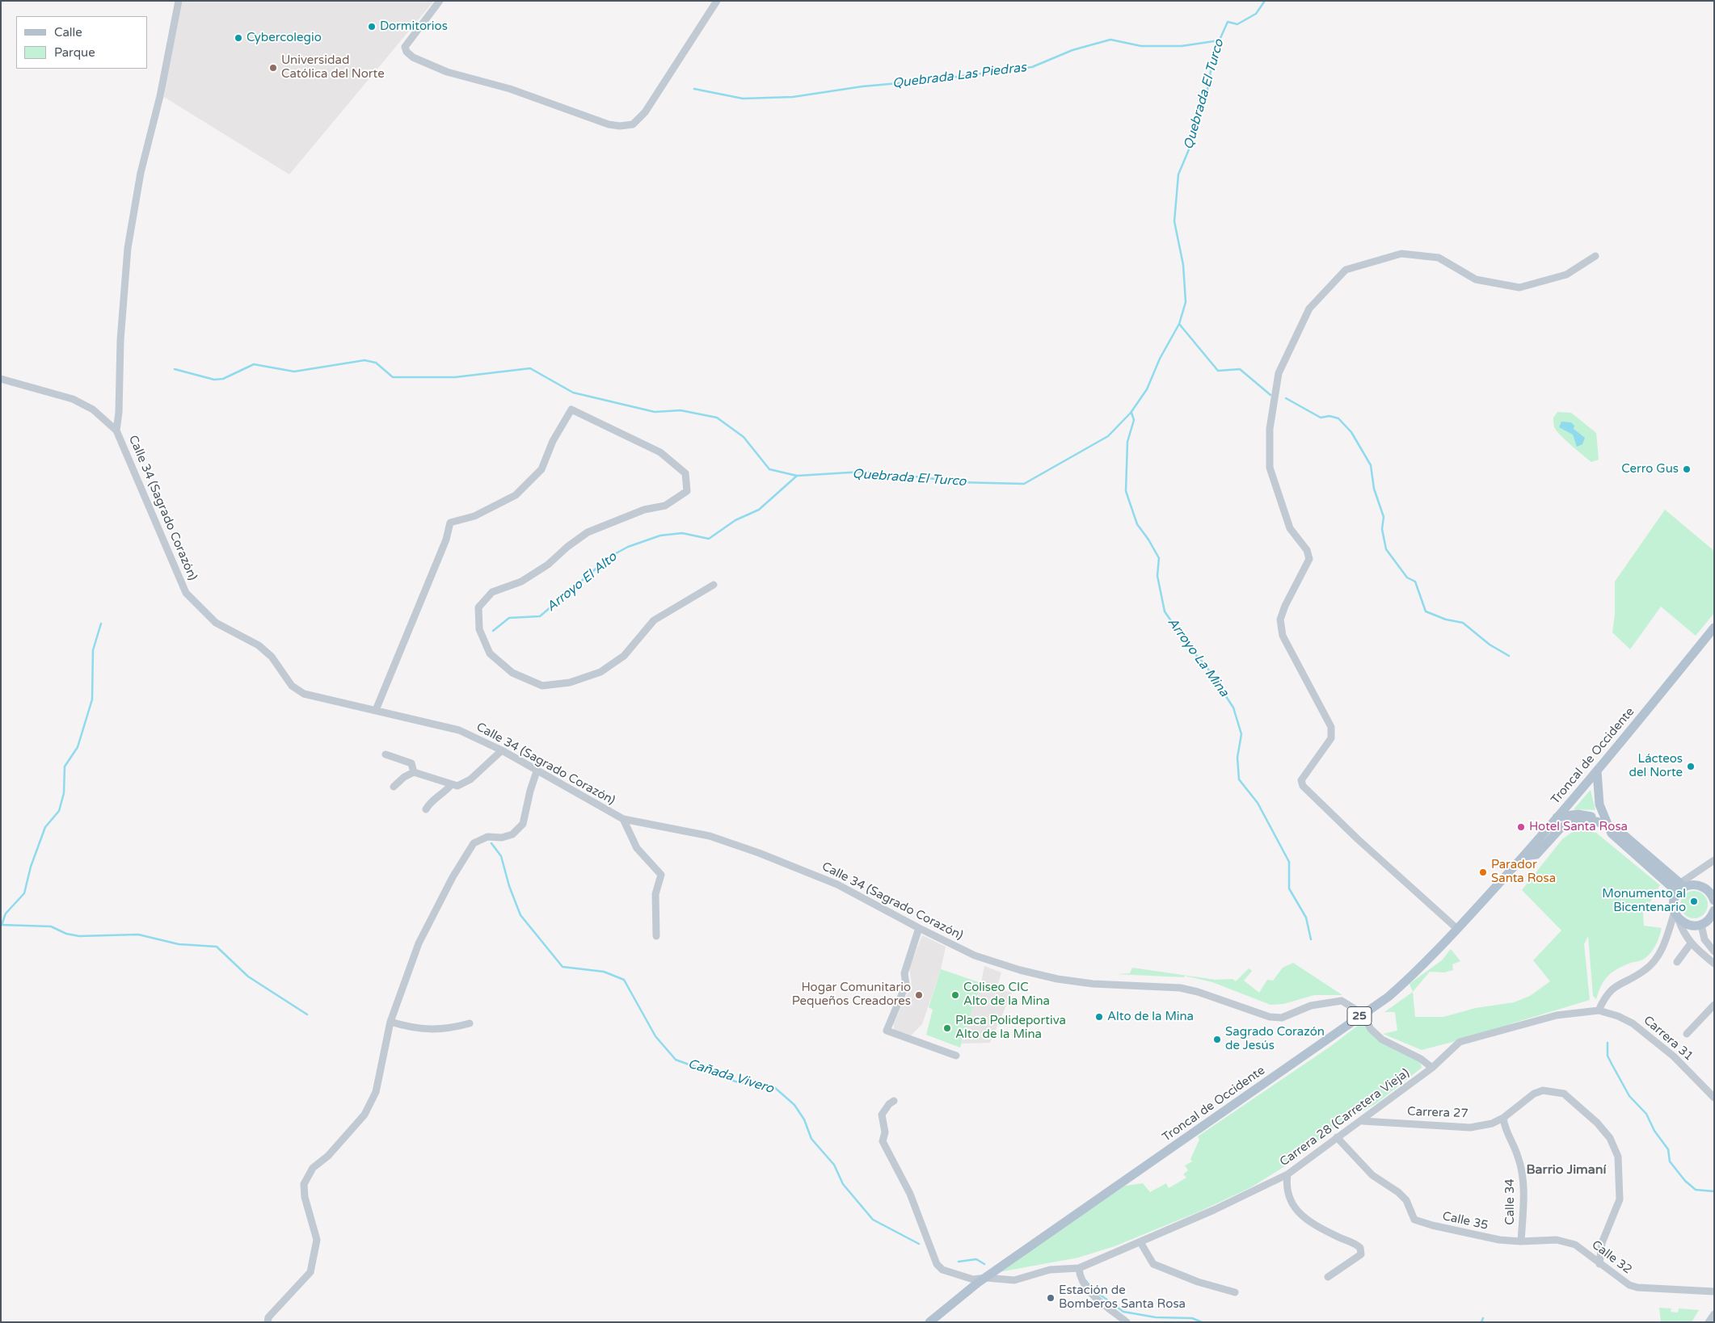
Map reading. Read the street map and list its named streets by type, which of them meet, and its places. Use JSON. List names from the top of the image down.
{
  "streets": {
    "main road": ["Troncal de Occidente", "25"],
    "street": [
      "Calle 34 (Sagrado Corazón)",
      "Carrera 31",
      "Carrera 27",
      "Carrera 28 (Carretera Vieja)",
      "Calle 34",
      "Calle 35",
      "Calle 32"
    ]
  },
  "crossings": [
    ["Calle 34 (Sagrado Corazón)", "Troncal de Occidente"],
    ["Troncal de Occidente", "Carrera 28 (Carretera Vieja)"],
    ["Carrera 31", "Carrera 28 (Carretera Vieja)"],
    ["Carrera 27", "Carrera 28 (Carretera Vieja)"],
    ["Carrera 27", "Calle 34"],
    ["Carrera 27", "Calle 32"],
    ["Carrera 28 (Carretera Vieja)", "Calle 35"],
    ["Calle 34", "Calle 35"],
    ["Calle 34", "Calle 32"],
    ["Calle 35", "Calle 32"]
  ],
  "districts": ["Barrio Jimaní"],
  "water": [
    "Quebrada Las Piedras",
    "Quebrada El Turco",
    "Arroyo El Alto",
    "Arroyo La Mina",
    "Cañada Vivero"
  ],
  "places": [
    "Dormitorios",
    "Cybercolegio",
    "Universidad Católica del Norte",
    "Cerro Gus",
    "Lácteos del Norte",
    "Hotel Santa Rosa",
    "Parador Santa Rosa",
    "Monumento al Bicentenario",
    "Hogar Comunitario Pequeños Creadores",
    "Coliseo CIC Alto de la Mina",
    "Alto de la Mina",
    "Placa Polideportiva Alto de la Mina",
    "Sagrado Corazón de Jesús",
    "Estación de Bomberos Santa Rosa"
  ],
  "legend": ["Calle", "Parque"]
}
